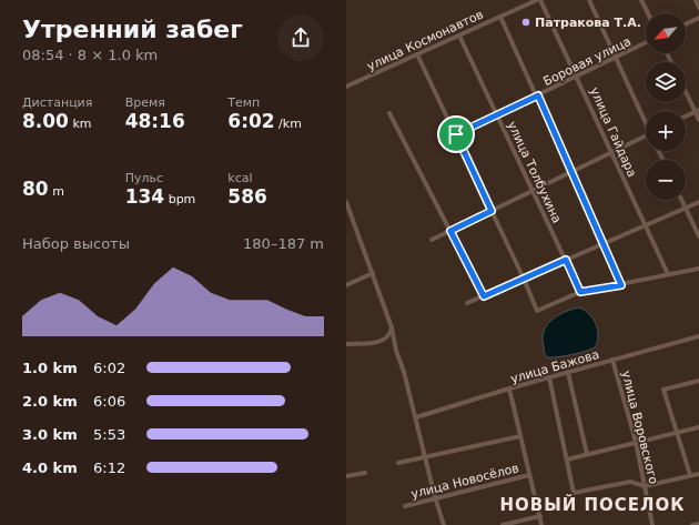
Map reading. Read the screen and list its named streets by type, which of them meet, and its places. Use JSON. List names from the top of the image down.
{
  "streets": {
    "street": [
      "улица Космонавтов",
      "Боровая улица",
      "улица Гайдара",
      "улица Толбухина",
      "улица Бажова",
      "улица Воровского",
      "улица Новосёлов"
    ]
  },
  "crossings": [
    ["улица Космонавтов", "улица Толбухина"],
    ["Боровая улица", "улица Гайдара"],
    ["Боровая улица", "улица Толбухина"],
    ["улица Бажова", "улица Воровского"]
  ],
  "districts": ["НОВЫЙ ПОСЕЛОК"],
  "places": ["Патракова Т.А."],
  "north": "bottom left",
  "page": {
    "heading": ["Утренний забег", "08:54 · 8 × 1.0 km"],
    "map_buttons": ["+", "−"],
    "stats": [
      ["Дистанция", "8.00 km"],
      ["Время", "48:16"],
      ["Темп", "6:02 /km"],
      ["80 m"],
      ["Пульс", "134 bpm"],
      ["kcal", "586"]
    ],
    "chart": ["Набор высоты", "180–187 m"],
    "list": [
      {
        "name": "1.0 km",
        "note": "6:02"
      },
      {
        "name": "2.0 km",
        "note": "6:06"
      },
      {
        "name": "3.0 km",
        "note": "5:53"
      },
      {
        "name": "4.0 km",
        "note": "6:12"
      }
    ]
  }
}
